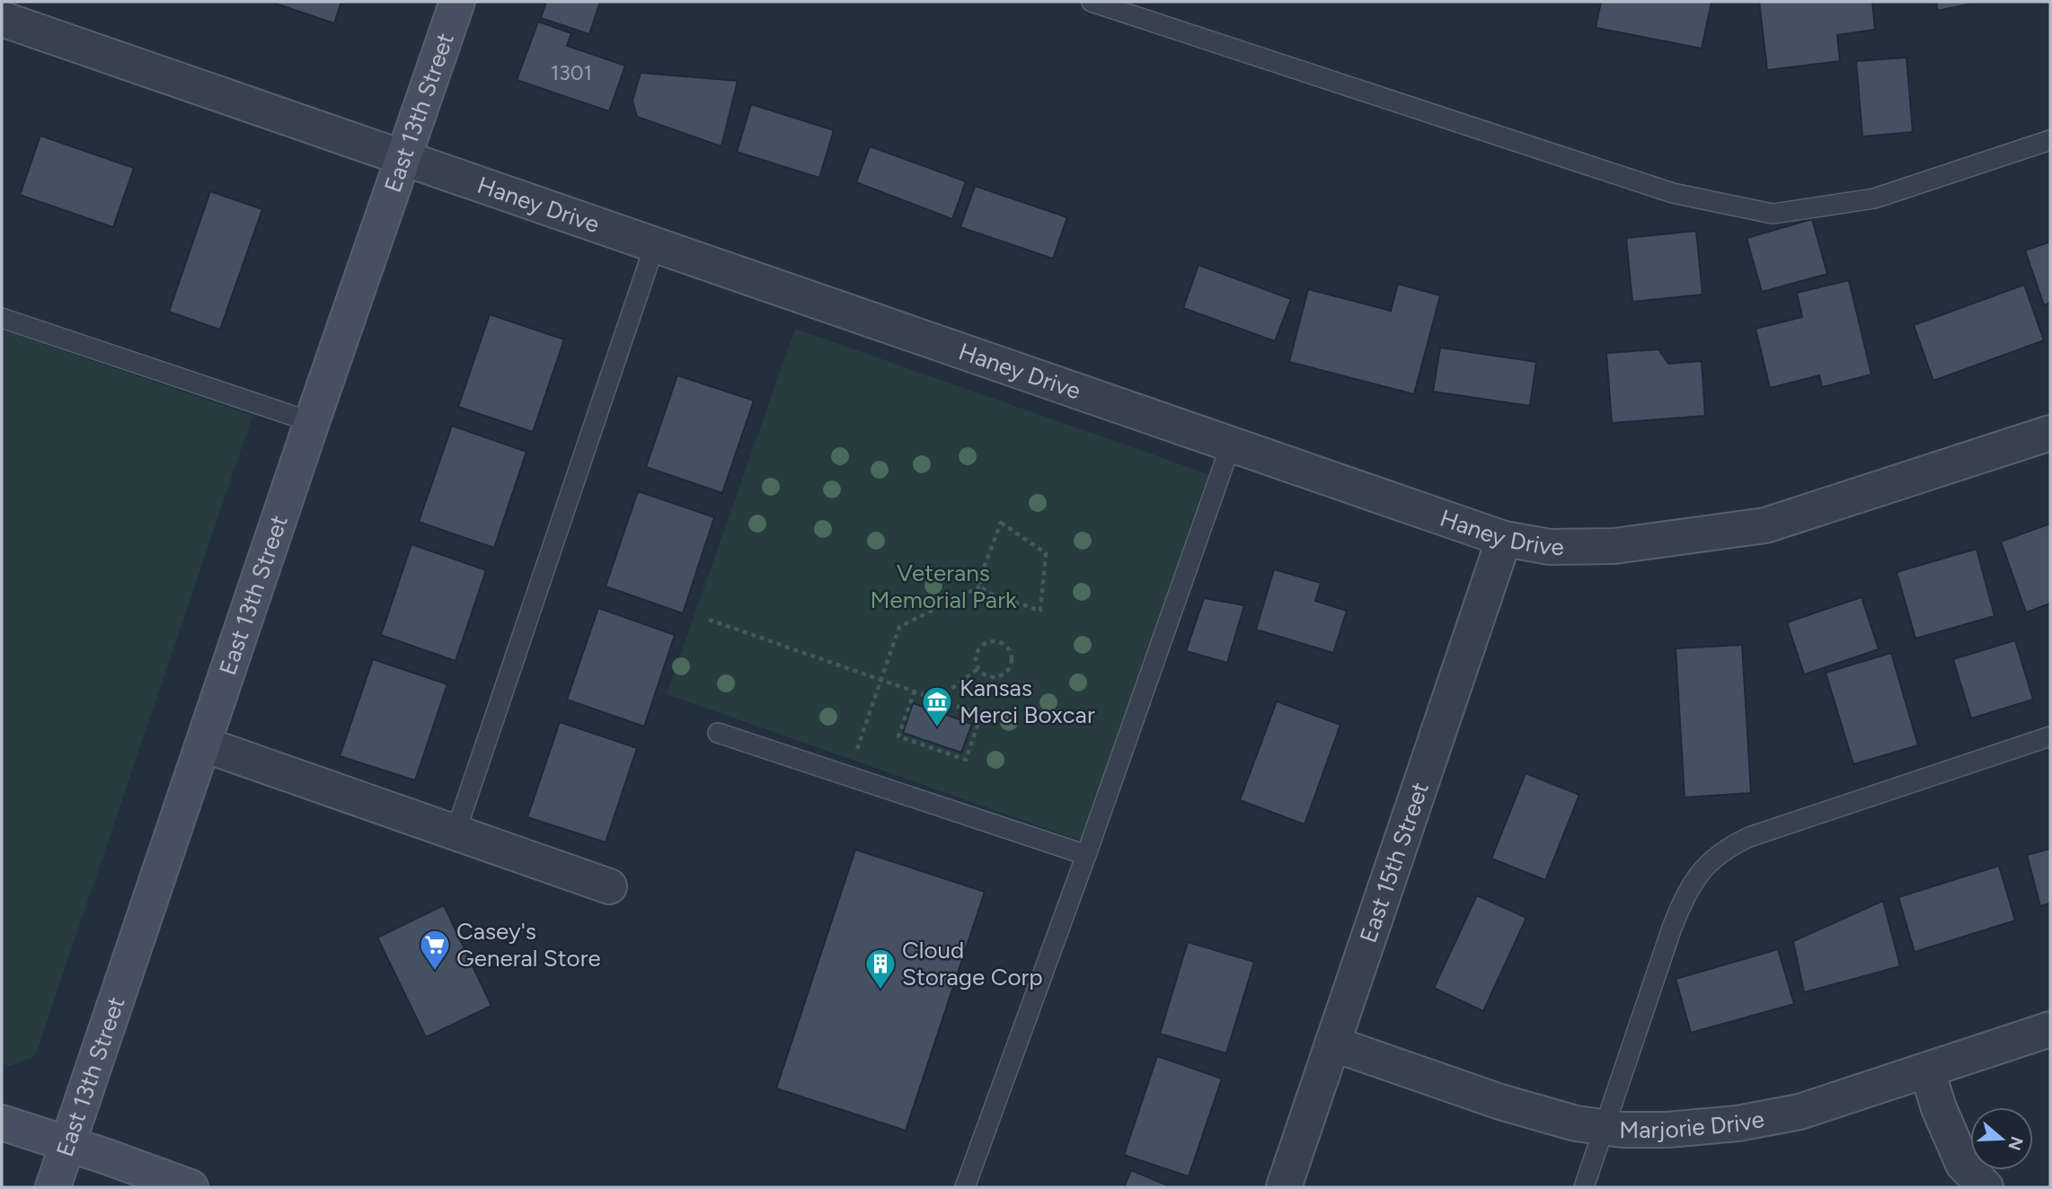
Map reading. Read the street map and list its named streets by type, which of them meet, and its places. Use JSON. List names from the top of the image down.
{
  "streets": {
    "street": [
      "East 13th Street",
      "Haney Drive",
      "East 15th Street",
      "Marjorie Drive"
    ]
  },
  "crossings": [
    ["East 13th Street", "Haney Drive"],
    ["Haney Drive", "East 15th Street"],
    ["East 15th Street", "Marjorie Drive"]
  ],
  "parks": ["Veterans Memorial Park"],
  "places": {
    "museum": ["Kansas Merci Boxcar"],
    "supermarket": ["Casey's General Store"],
    "building": ["Cloud Storage Corp"]
  },
  "house_numbers": ["1301"],
  "north": "right"
}
